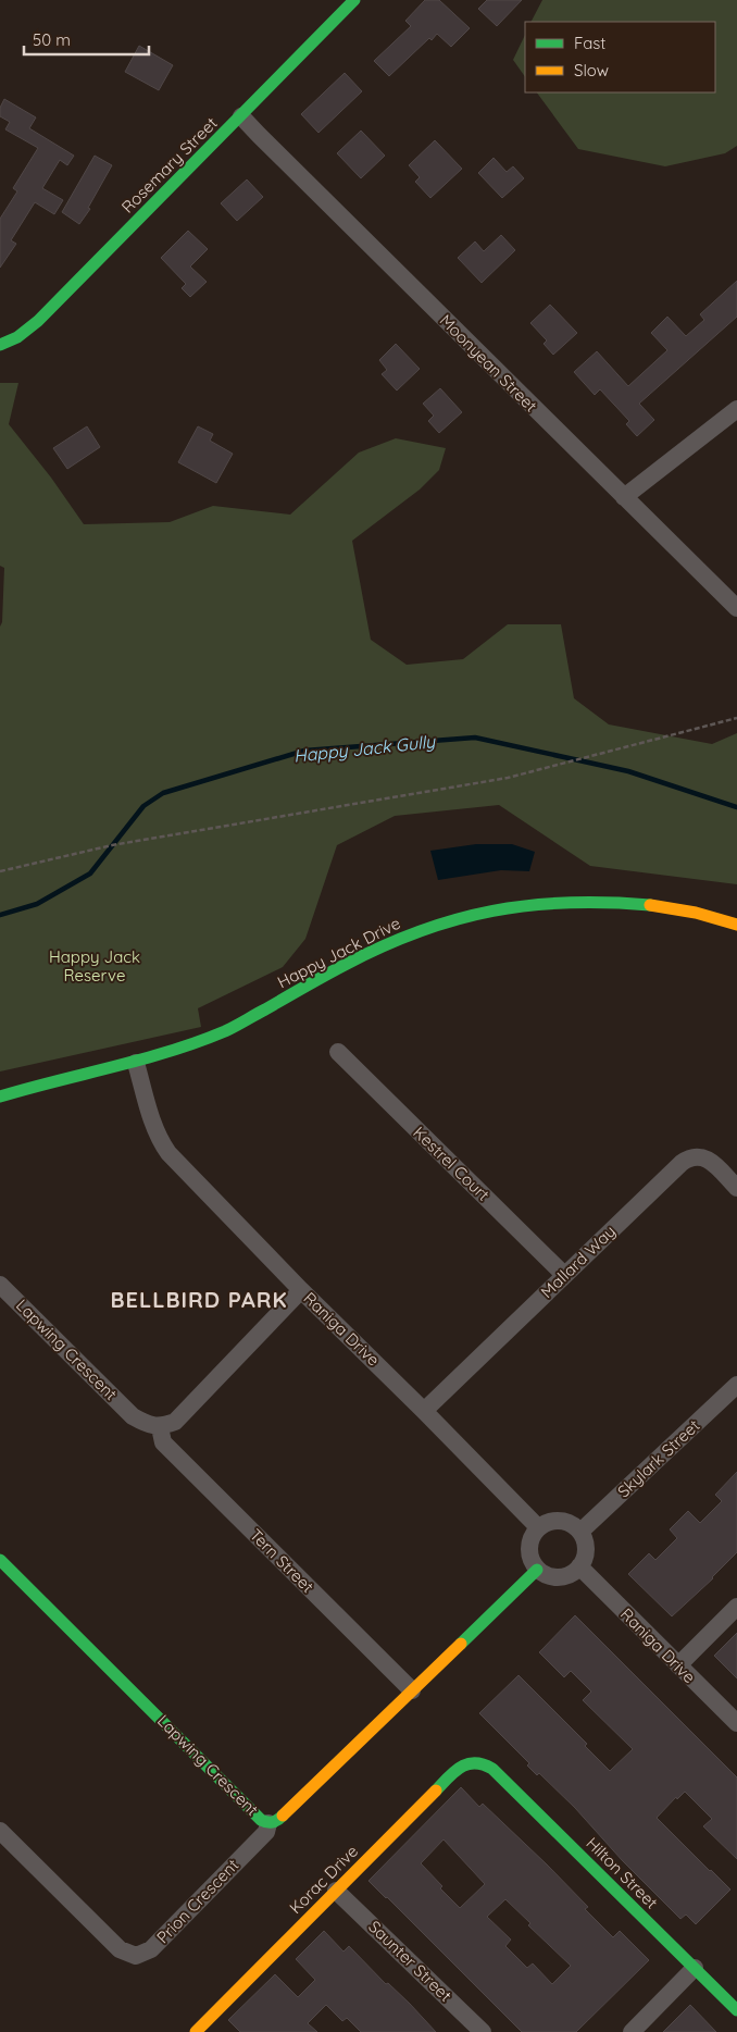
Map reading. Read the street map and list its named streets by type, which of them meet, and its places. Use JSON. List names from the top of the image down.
{
  "streets": {
    "street": [
      "Rosemary Street",
      "Moonyean Street",
      "Happy Jack Drive",
      "Kestrel Court",
      "Mallard Way",
      "Raniga Drive",
      "Lapwing Crescent",
      "Skylark Street",
      "Tern Street",
      "Hilton Street",
      "Korac Drive",
      "Prion Crescent",
      "Saunter Street"
    ]
  },
  "crossings": [
    ["Rosemary Street", "Moonyean Street"],
    ["Happy Jack Drive", "Raniga Drive"],
    ["Kestrel Court", "Mallard Way"],
    ["Mallard Way", "Raniga Drive"],
    ["Raniga Drive", "Lapwing Crescent"],
    ["Raniga Drive", "Skylark Street"],
    ["Lapwing Crescent", "Skylark Street"],
    ["Lapwing Crescent", "Tern Street"],
    ["Lapwing Crescent", "Prion Crescent"],
    ["Hilton Street", "Korac Drive"],
    ["Korac Drive", "Saunter Street"]
  ],
  "districts": ["BELLBIRD PARK"],
  "water": ["Happy Jack Gully"],
  "parks": ["Happy Jack Reserve"],
  "legend": ["Fast", "Slow"],
  "scale_bar": "50 m"
}
